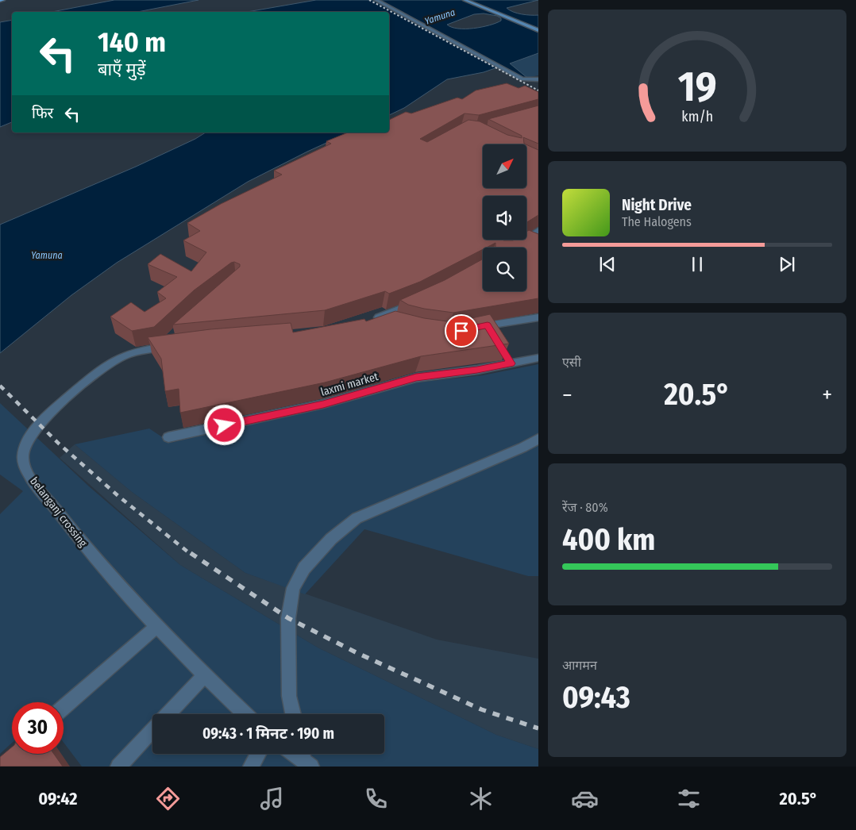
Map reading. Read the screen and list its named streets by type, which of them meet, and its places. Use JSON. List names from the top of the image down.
{
  "streets": {
    "street": ["laxmi market", "belanganj crossing"]
  },
  "water": ["Yamuna"],
  "north": "top right",
  "page": {
    "turn": ["140 m", "बाएँ मुड़ें"],
    "then": "फिर",
    "song": ["Night Drive", "The Halogens"],
    "tile": [
      "एसी",
      ["रेंज · 80%", "400 km"],
      ["आगमन", "09:43"]
    ],
    "heat": ["−", "20.5°", "+"],
    "limit": "30",
    "trip": "09:43 · 1 मिनट · 190 m",
    "tabs": ["09:42", "20.5°"],
    "gauge": ["19", "km/h"]
  }
}
